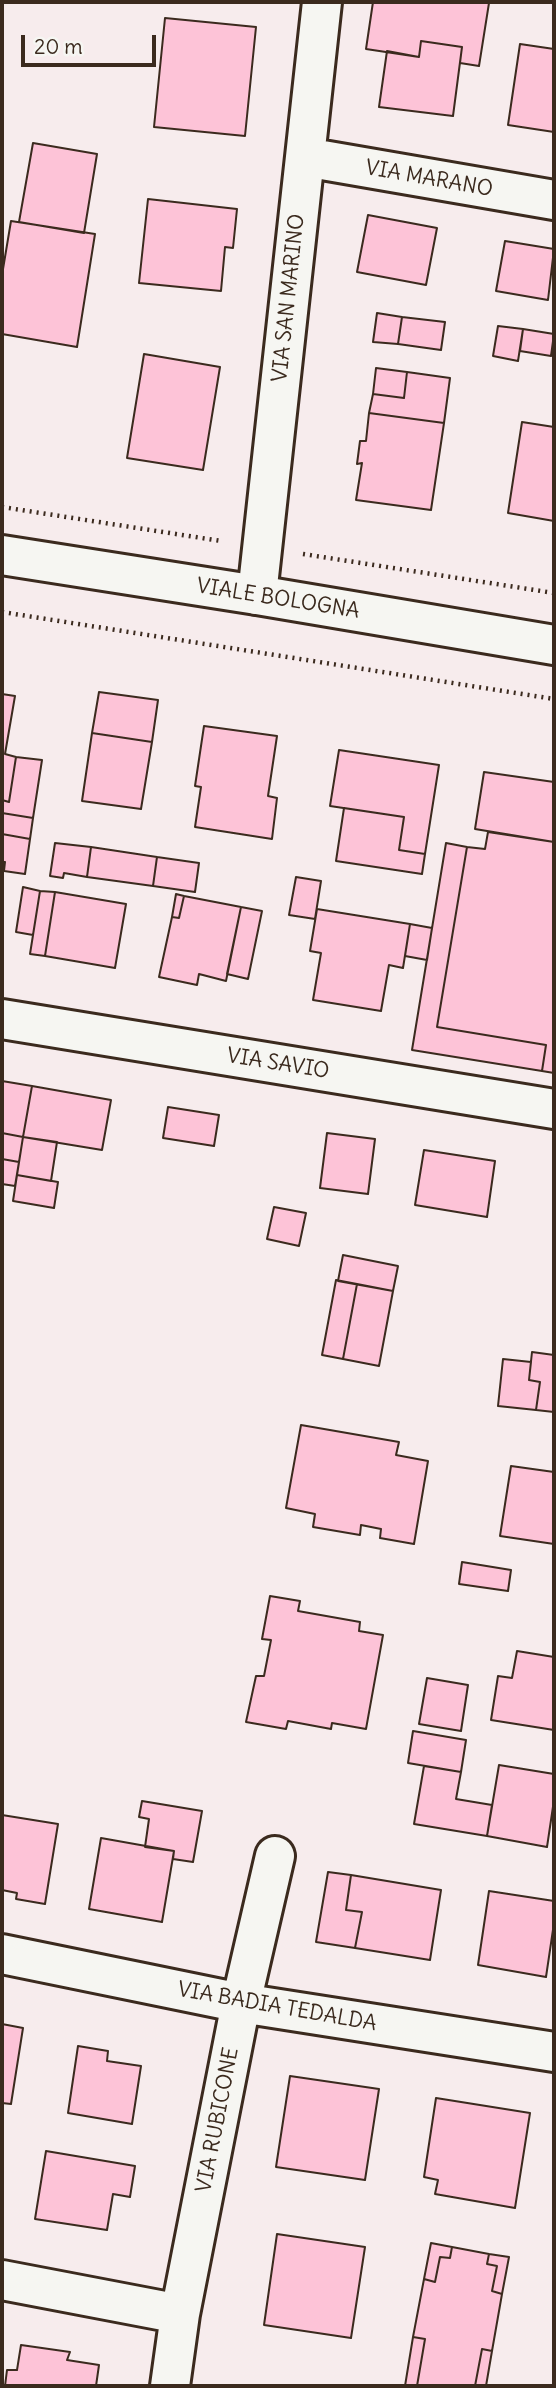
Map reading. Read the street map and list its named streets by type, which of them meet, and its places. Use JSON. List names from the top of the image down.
{
  "streets": {
    "street": [
      "VIA MARANO",
      "VIA SAN MARINO",
      "VIALE BOLOGNA",
      "VIA SAVIO",
      "VIA BADIA TEDALDA",
      "VIA RUBICONE"
    ]
  },
  "crossings": [
    ["VIA MARANO", "VIA SAN MARINO"],
    ["VIA SAN MARINO", "VIALE BOLOGNA"],
    ["VIA BADIA TEDALDA", "VIA RUBICONE"]
  ],
  "scale_bar": "20 m"
}
